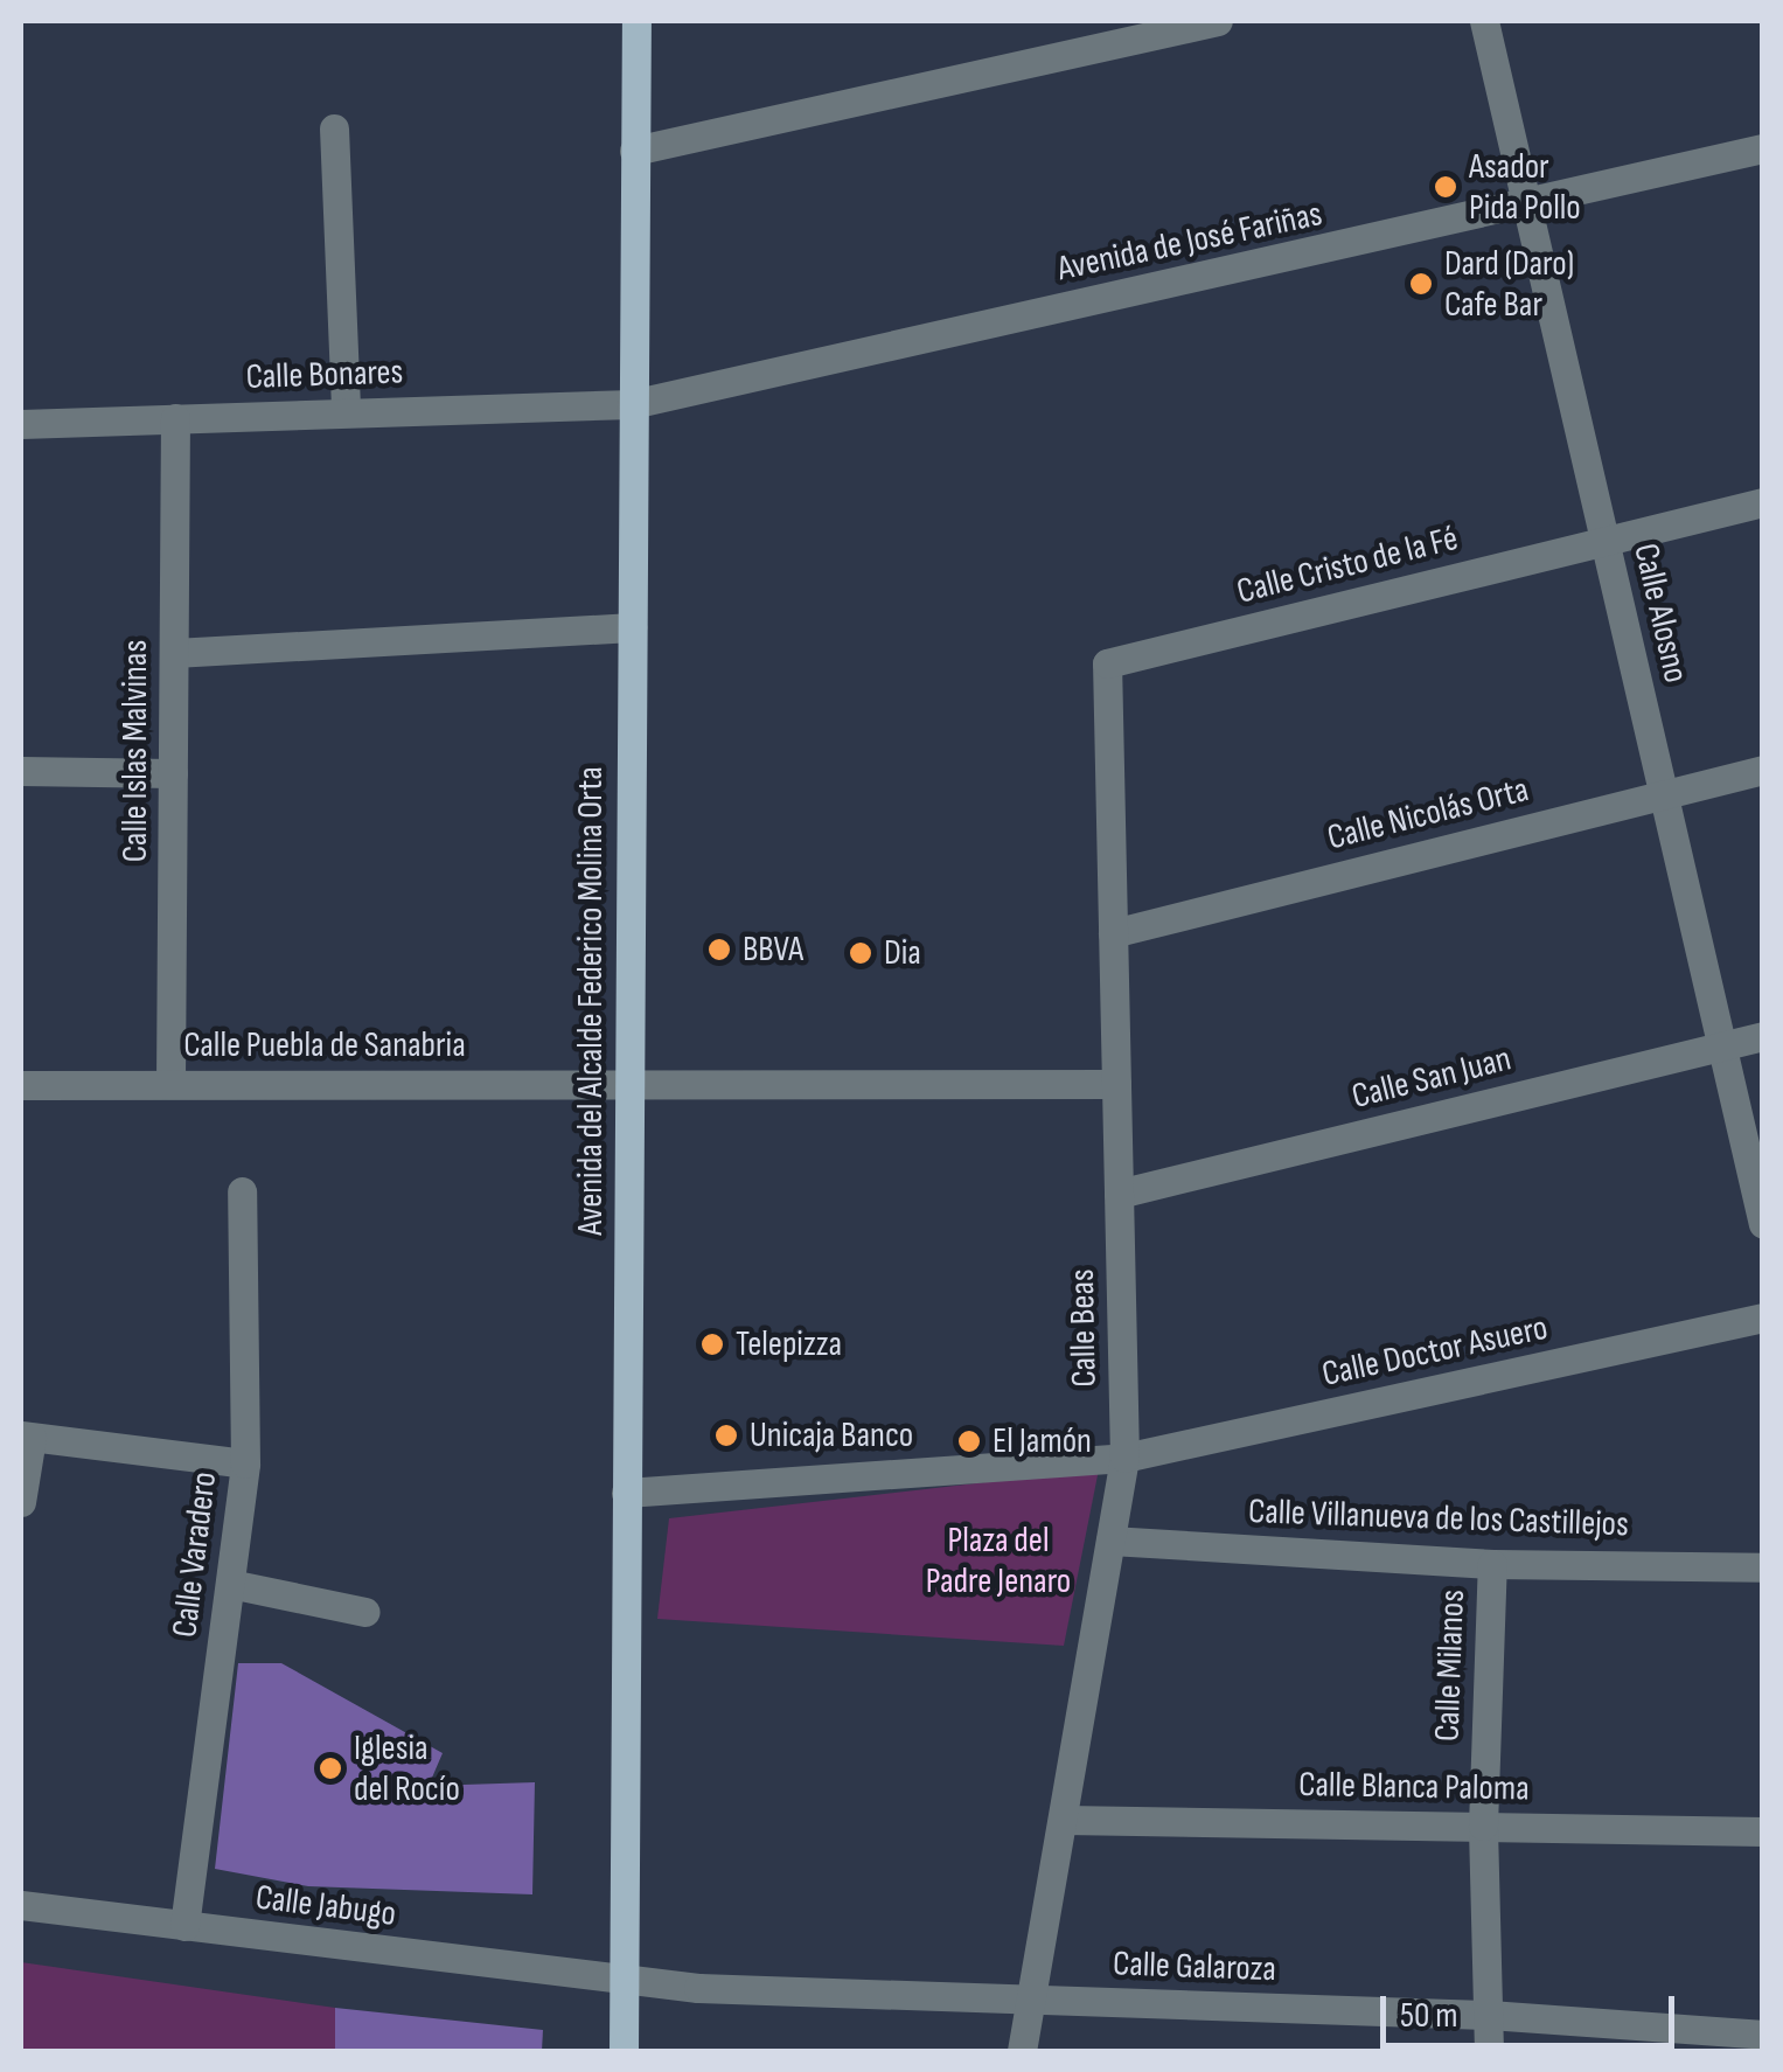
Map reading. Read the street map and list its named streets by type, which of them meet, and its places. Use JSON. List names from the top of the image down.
{
  "streets": {
    "main road": ["Avenida del Alcalde Federico Molina Orta"],
    "street": [
      "Avenida de José Fariñas",
      "Calle Bonares",
      "Calle Cristo de la Fé",
      "Calle Alosno",
      "Calle Islas Malvinas",
      "Calle Nicolás Orta",
      "Calle Puebla de Sanabria",
      "Calle San Juan",
      "Calle Beas",
      "Calle Doctor Asuero",
      "Calle Villanueva de los Castillejos",
      "Calle Varadero",
      "Calle Milanos",
      "Calle Blanca Paloma",
      "Calle Jabugo",
      "Calle Galaroza"
    ]
  },
  "crossings": [
    ["Avenida de José Fariñas", "Calle Bonares"],
    ["Avenida de José Fariñas", "Calle Alosno"],
    ["Avenida de José Fariñas", "Avenida del Alcalde Federico Molina Orta"],
    ["Calle Bonares", "Calle Islas Malvinas"],
    ["Calle Bonares", "Avenida del Alcalde Federico Molina Orta"],
    ["Calle Cristo de la Fé", "Calle Alosno"],
    ["Calle Cristo de la Fé", "Calle Beas"],
    ["Calle Alosno", "Calle Nicolás Orta"],
    ["Calle Alosno", "Calle San Juan"],
    ["Calle Islas Malvinas", "Calle Puebla de Sanabria"],
    ["Calle Nicolás Orta", "Calle Beas"],
    ["Avenida del Alcalde Federico Molina Orta", "Calle Puebla de Sanabria"],
    ["Avenida del Alcalde Federico Molina Orta", "Calle Jabugo"],
    ["Avenida del Alcalde Federico Molina Orta", "Calle Galaroza"],
    ["Calle Puebla de Sanabria", "Calle Beas"],
    ["Calle San Juan", "Calle Beas"],
    ["Calle Beas", "Calle Doctor Asuero"],
    ["Calle Beas", "Calle Villanueva de los Castillejos"],
    ["Calle Beas", "Calle Blanca Paloma"],
    ["Calle Beas", "Calle Galaroza"],
    ["Calle Villanueva de los Castillejos", "Calle Milanos"],
    ["Calle Varadero", "Calle Jabugo"],
    ["Calle Milanos", "Calle Blanca Paloma"],
    ["Calle Milanos", "Calle Galaroza"],
    ["Calle Jabugo", "Calle Galaroza"]
  ],
  "parks": ["Plaza del Padre Jenaro"],
  "places": [
    "Asador Pida Pollo",
    "Dard (Daro) Cafe Bar",
    "BBVA",
    "Dia",
    "Telepizza",
    "Unicaja Banco",
    "El Jamón",
    "Iglesia del Rocío"
  ],
  "scale_bar": "50 m"
}
